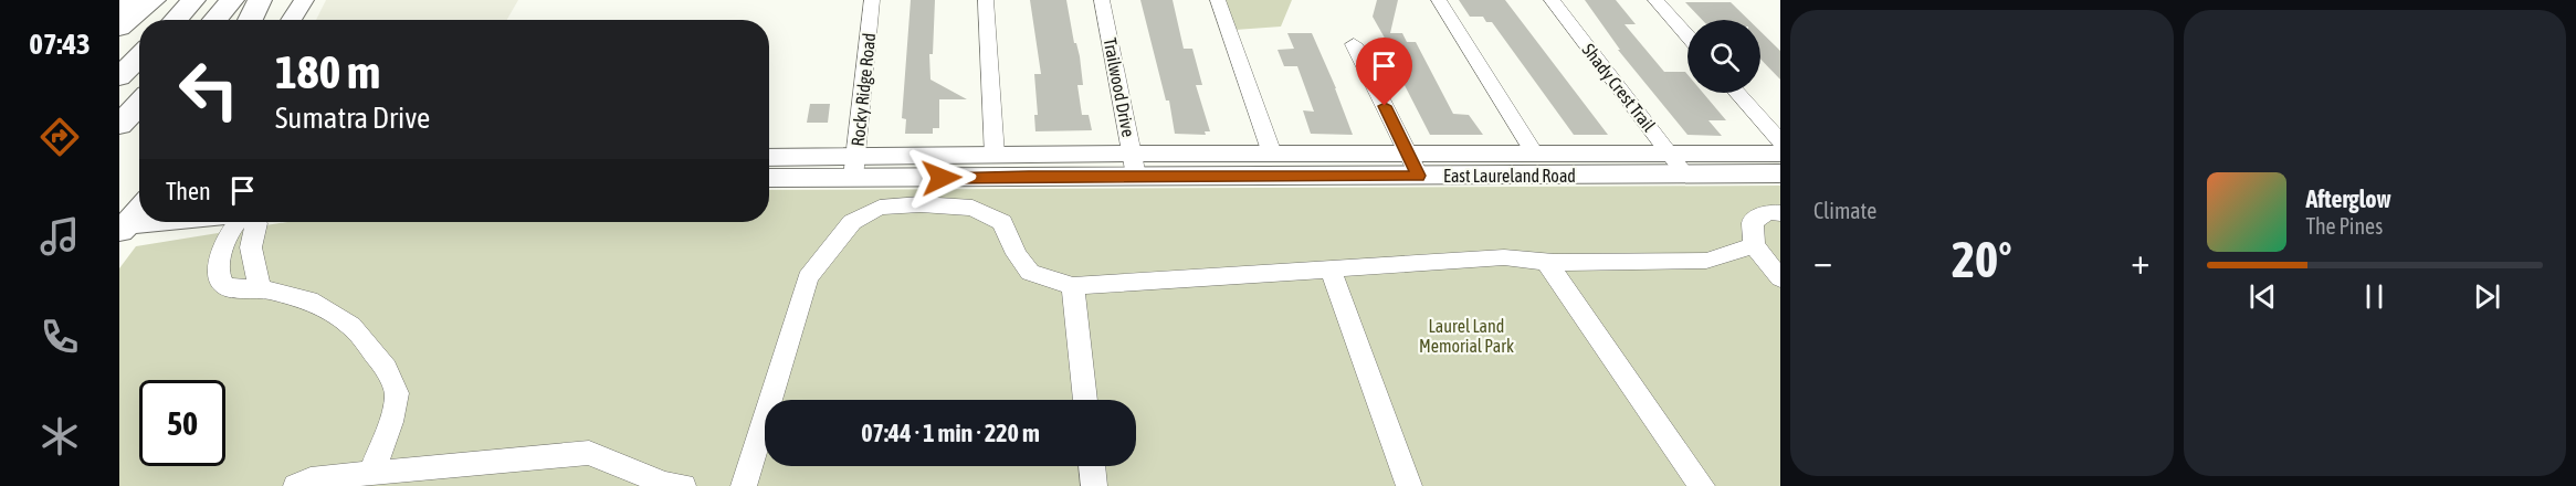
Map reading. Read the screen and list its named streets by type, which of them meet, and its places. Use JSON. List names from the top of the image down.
{
  "streets": {
    "main road": ["East Laureland Road"],
    "street": ["Trailwood Drive", "Shady Crest Trail", "Rocky Ridge Road"]
  },
  "crossings": [
    ["Trailwood Drive", "East Laureland Road"],
    ["Shady Crest Trail", "East Laureland Road"],
    ["Rocky Ridge Road", "East Laureland Road"]
  ],
  "parks": ["Laurel Land Memorial Park"],
  "page": {
    "tabs": "07:43",
    "tile": "Climate",
    "turn": ["180 m", "Sumatra Drive"],
    "then": "Then",
    "song": ["Afterglow", "The Pines"],
    "heat": ["−", "20°", "+"],
    "limit": "50",
    "trip": "07:44 · 1 min · 220 m"
  }
}
